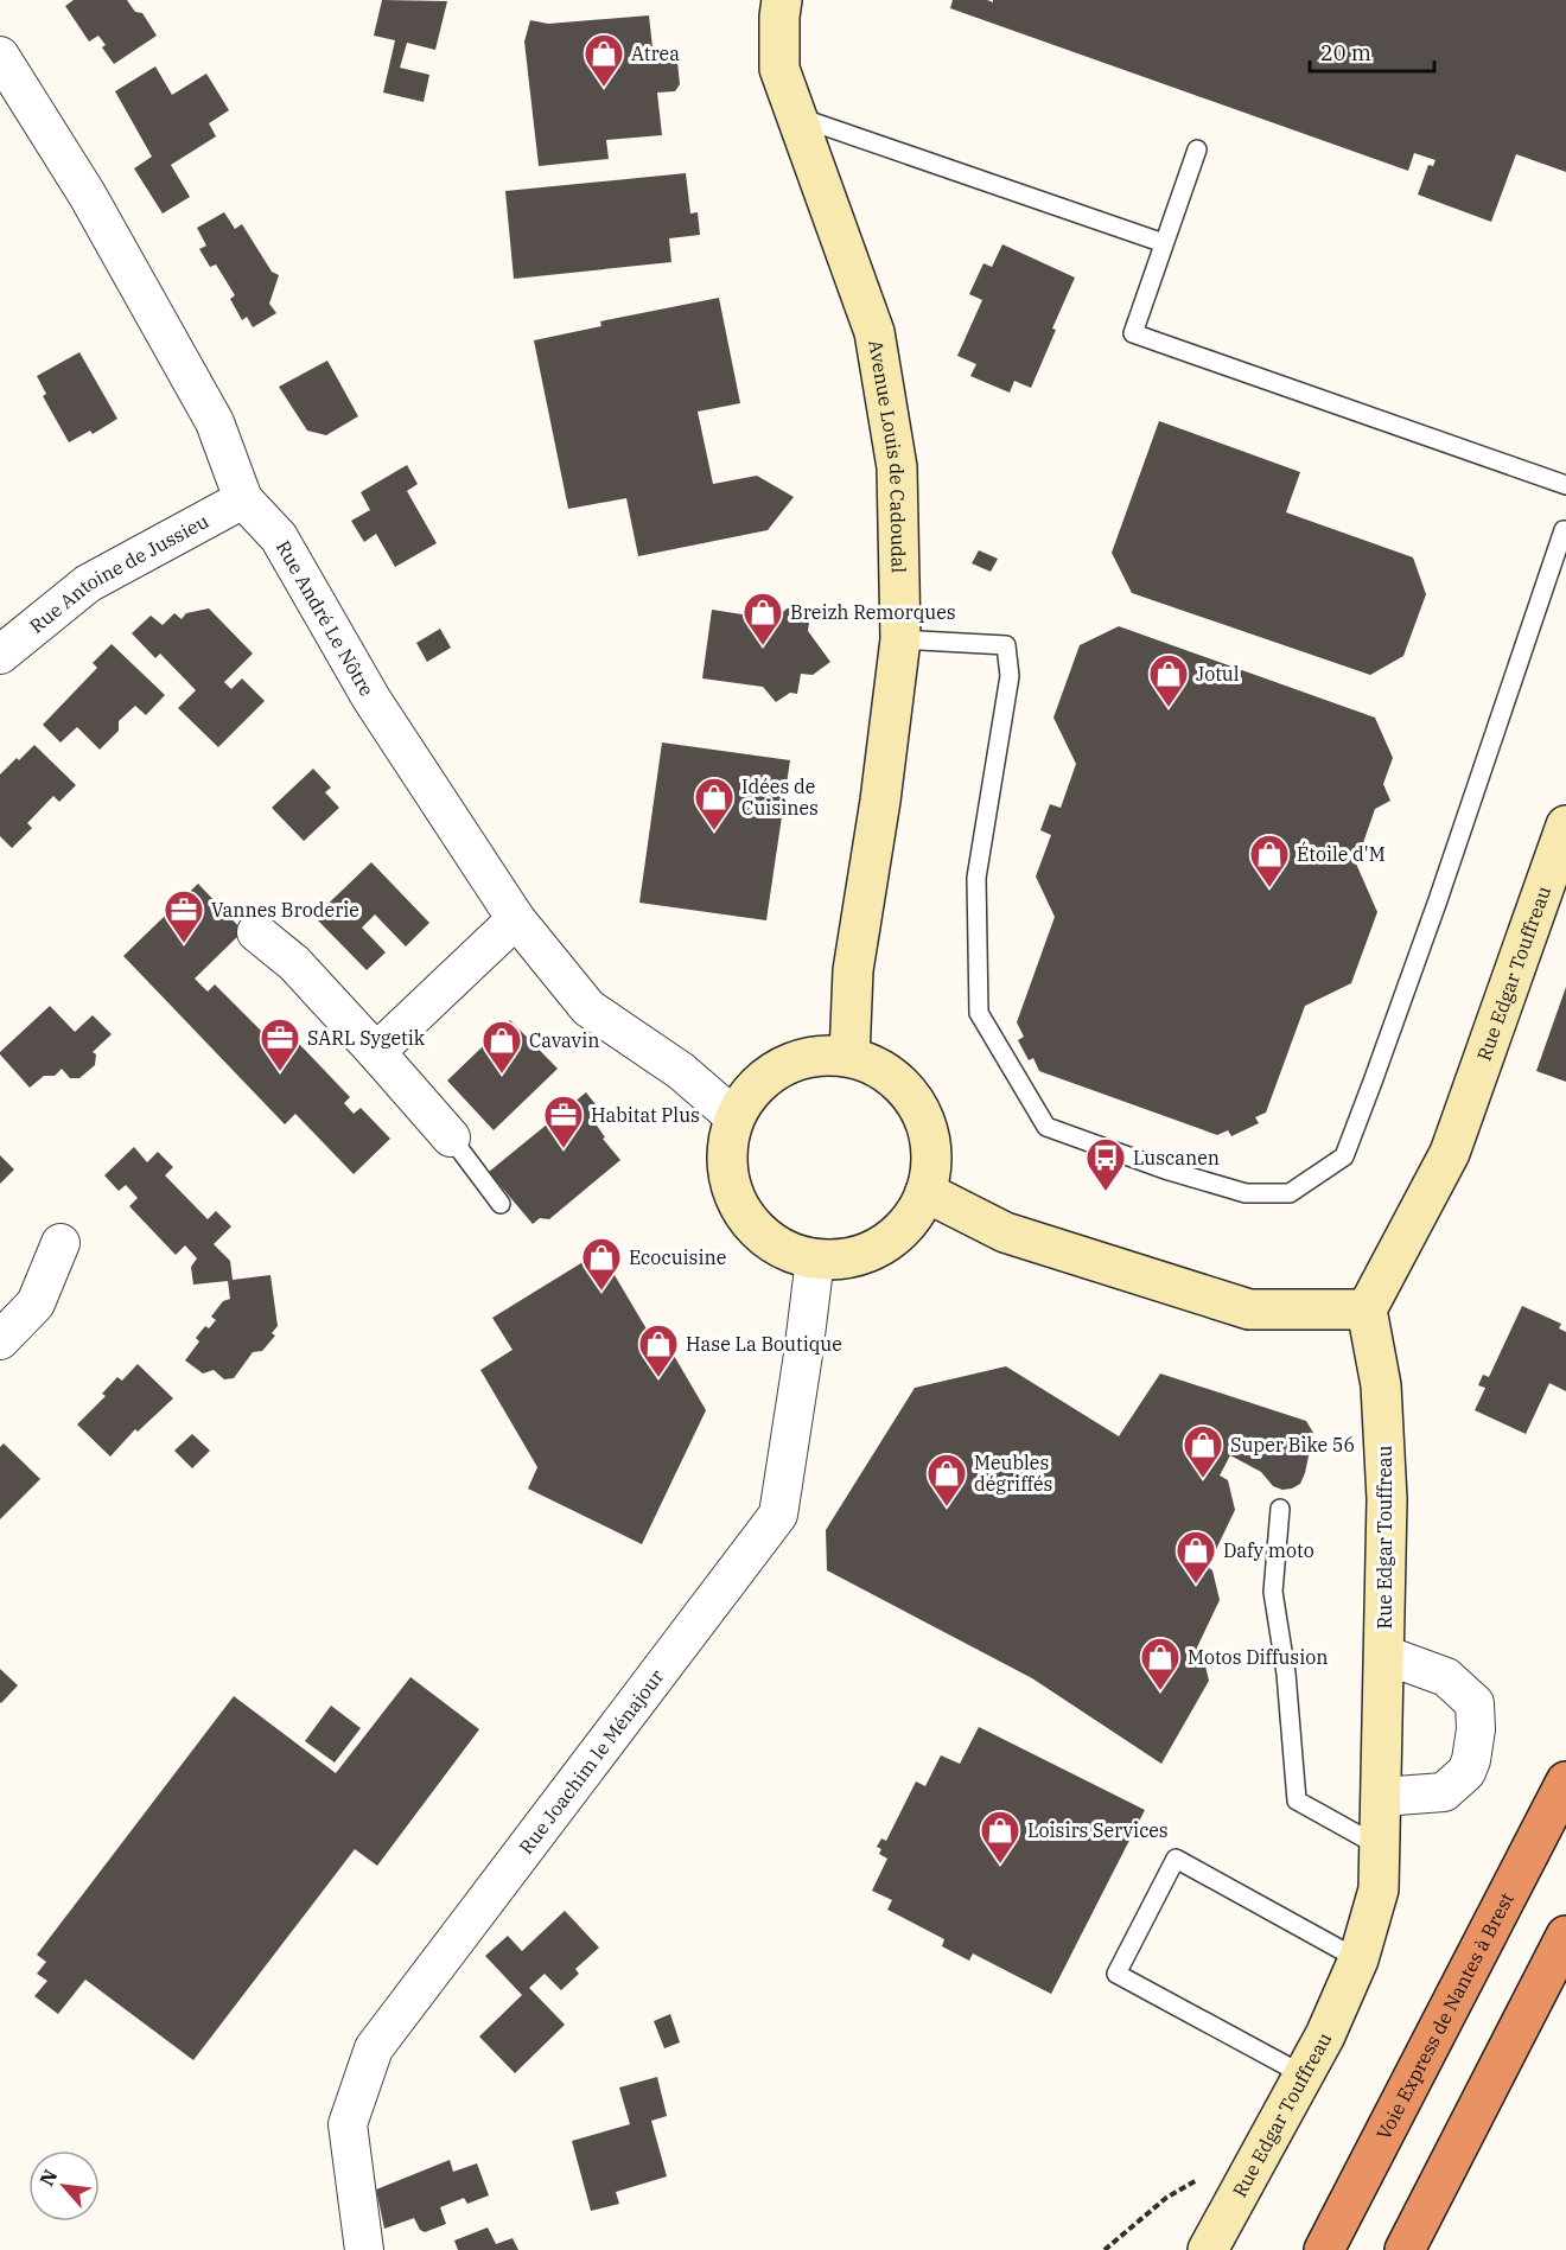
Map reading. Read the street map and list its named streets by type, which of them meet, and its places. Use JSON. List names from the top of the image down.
{
  "streets": {
    "highway": ["Voie Express de Nantes à Brest"],
    "street": [
      "Avenue Louis de Cadoudal",
      "Rue Antoine de Jussieu",
      "Rue André Le Nôtre",
      "Rue Edgar Touffreau",
      "Rue Joachim le Ménajour"
    ]
  },
  "crossings": [
    ["Avenue Louis de Cadoudal", "Rue André Le Nôtre"],
    ["Avenue Louis de Cadoudal", "Rue Joachim le Ménajour"],
    ["Rue Antoine de Jussieu", "Rue André Le Nôtre"],
    ["Rue André Le Nôtre", "Rue Joachim le Ménajour"]
  ],
  "places": {
    "shop": [
      "Atrea",
      "Breizh Remorques",
      "Jotul",
      "Idées de Cuisines",
      "Étoile d'M",
      "Cavavin",
      "Ecocuisine",
      "Hase La Boutique",
      "Super Bike 56",
      "Meubles dégriffés",
      "Dafy moto",
      "Motos Diffusion",
      "Loisirs Services"
    ],
    "office": ["Vannes Broderie", "SARL Sygetik", "Habitat Plus"],
    "bus stop": ["Luscanen"]
  },
  "scale_bar": "20 m",
  "north": "top left"
}
